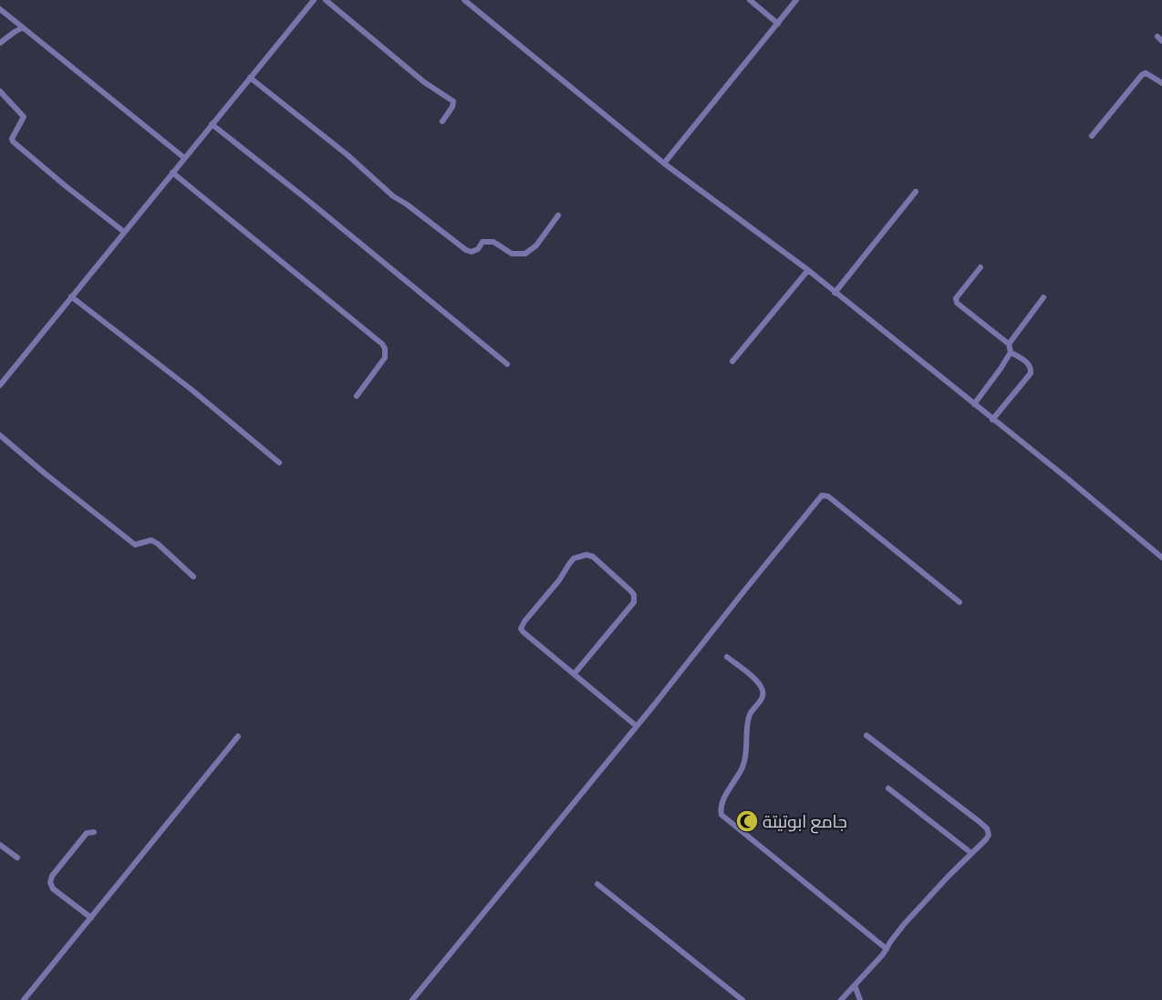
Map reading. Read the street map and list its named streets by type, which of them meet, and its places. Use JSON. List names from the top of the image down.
{
  "places": {
    "mosque": ["جامع ابوتيتة"]
  }
}
